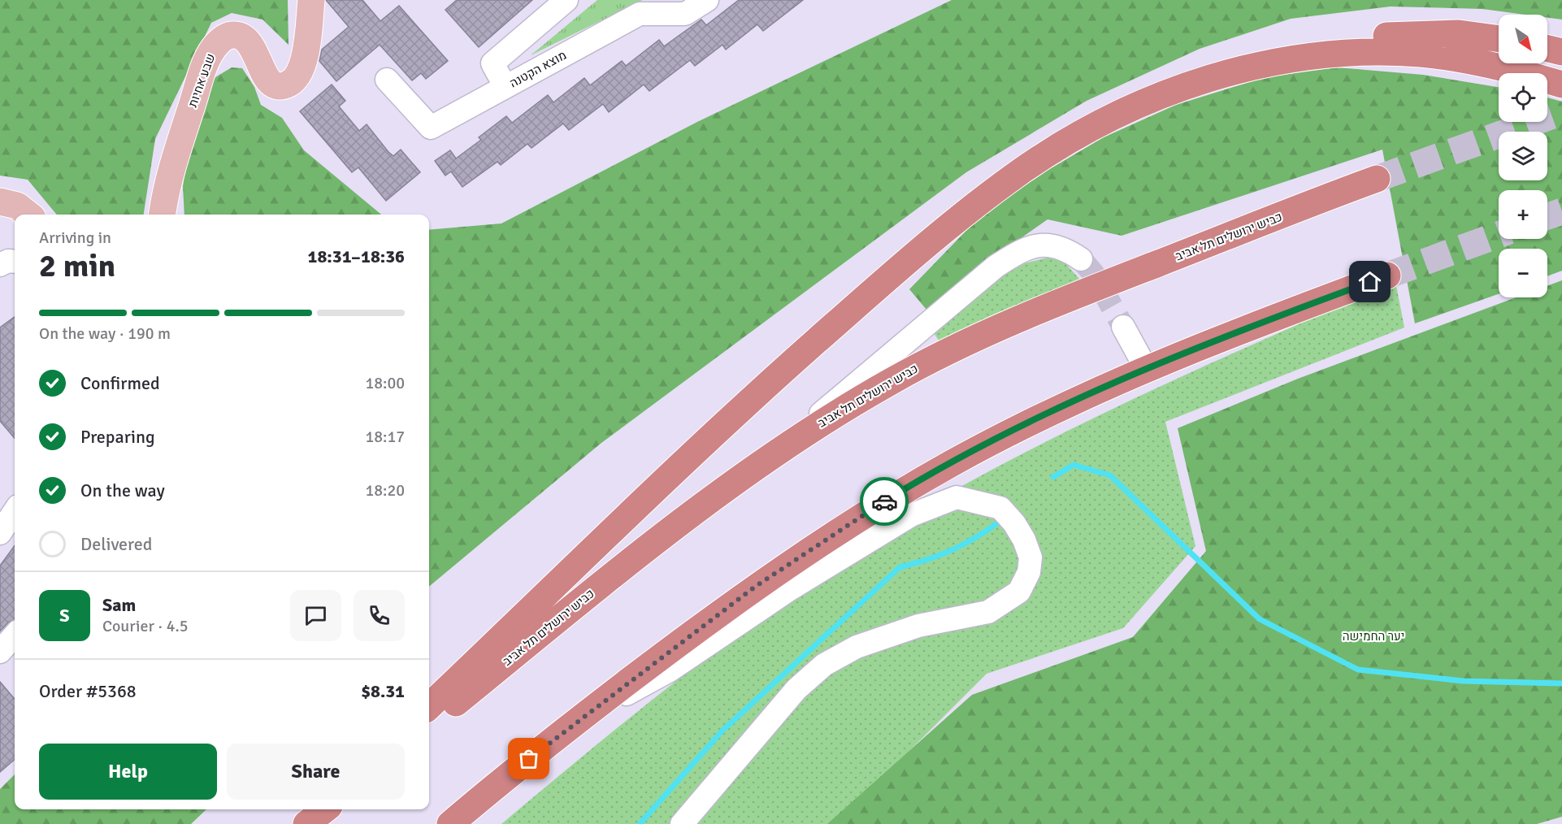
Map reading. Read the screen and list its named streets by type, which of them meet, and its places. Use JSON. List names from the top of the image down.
{
  "streets": {
    "highway": ["כביש ירושלים תל אביב"],
    "main road": ["שבע אחיות"],
    "street": ["מוצא הקטנה"]
  },
  "parks": ["יער החמישה"],
  "north": "bottom right",
  "page": {
    "map_buttons": ["+", "−"],
    "heading": ["2 min", "Arriving in", "18:31–18:36"],
    "panel": [
      "Sam",
      "Courier · 4.5",
      "Order #5368",
      "$8.31"
    ],
    "bar": "On the way · 190 m",
    "list": [
      ["Confirmed", "18:00"],
      ["Preparing", "18:17"],
      ["On the way", "18:20"],
      "Delivered"
    ],
    "round": "S",
    "buttons": ["Help", "Share"]
  }
}
